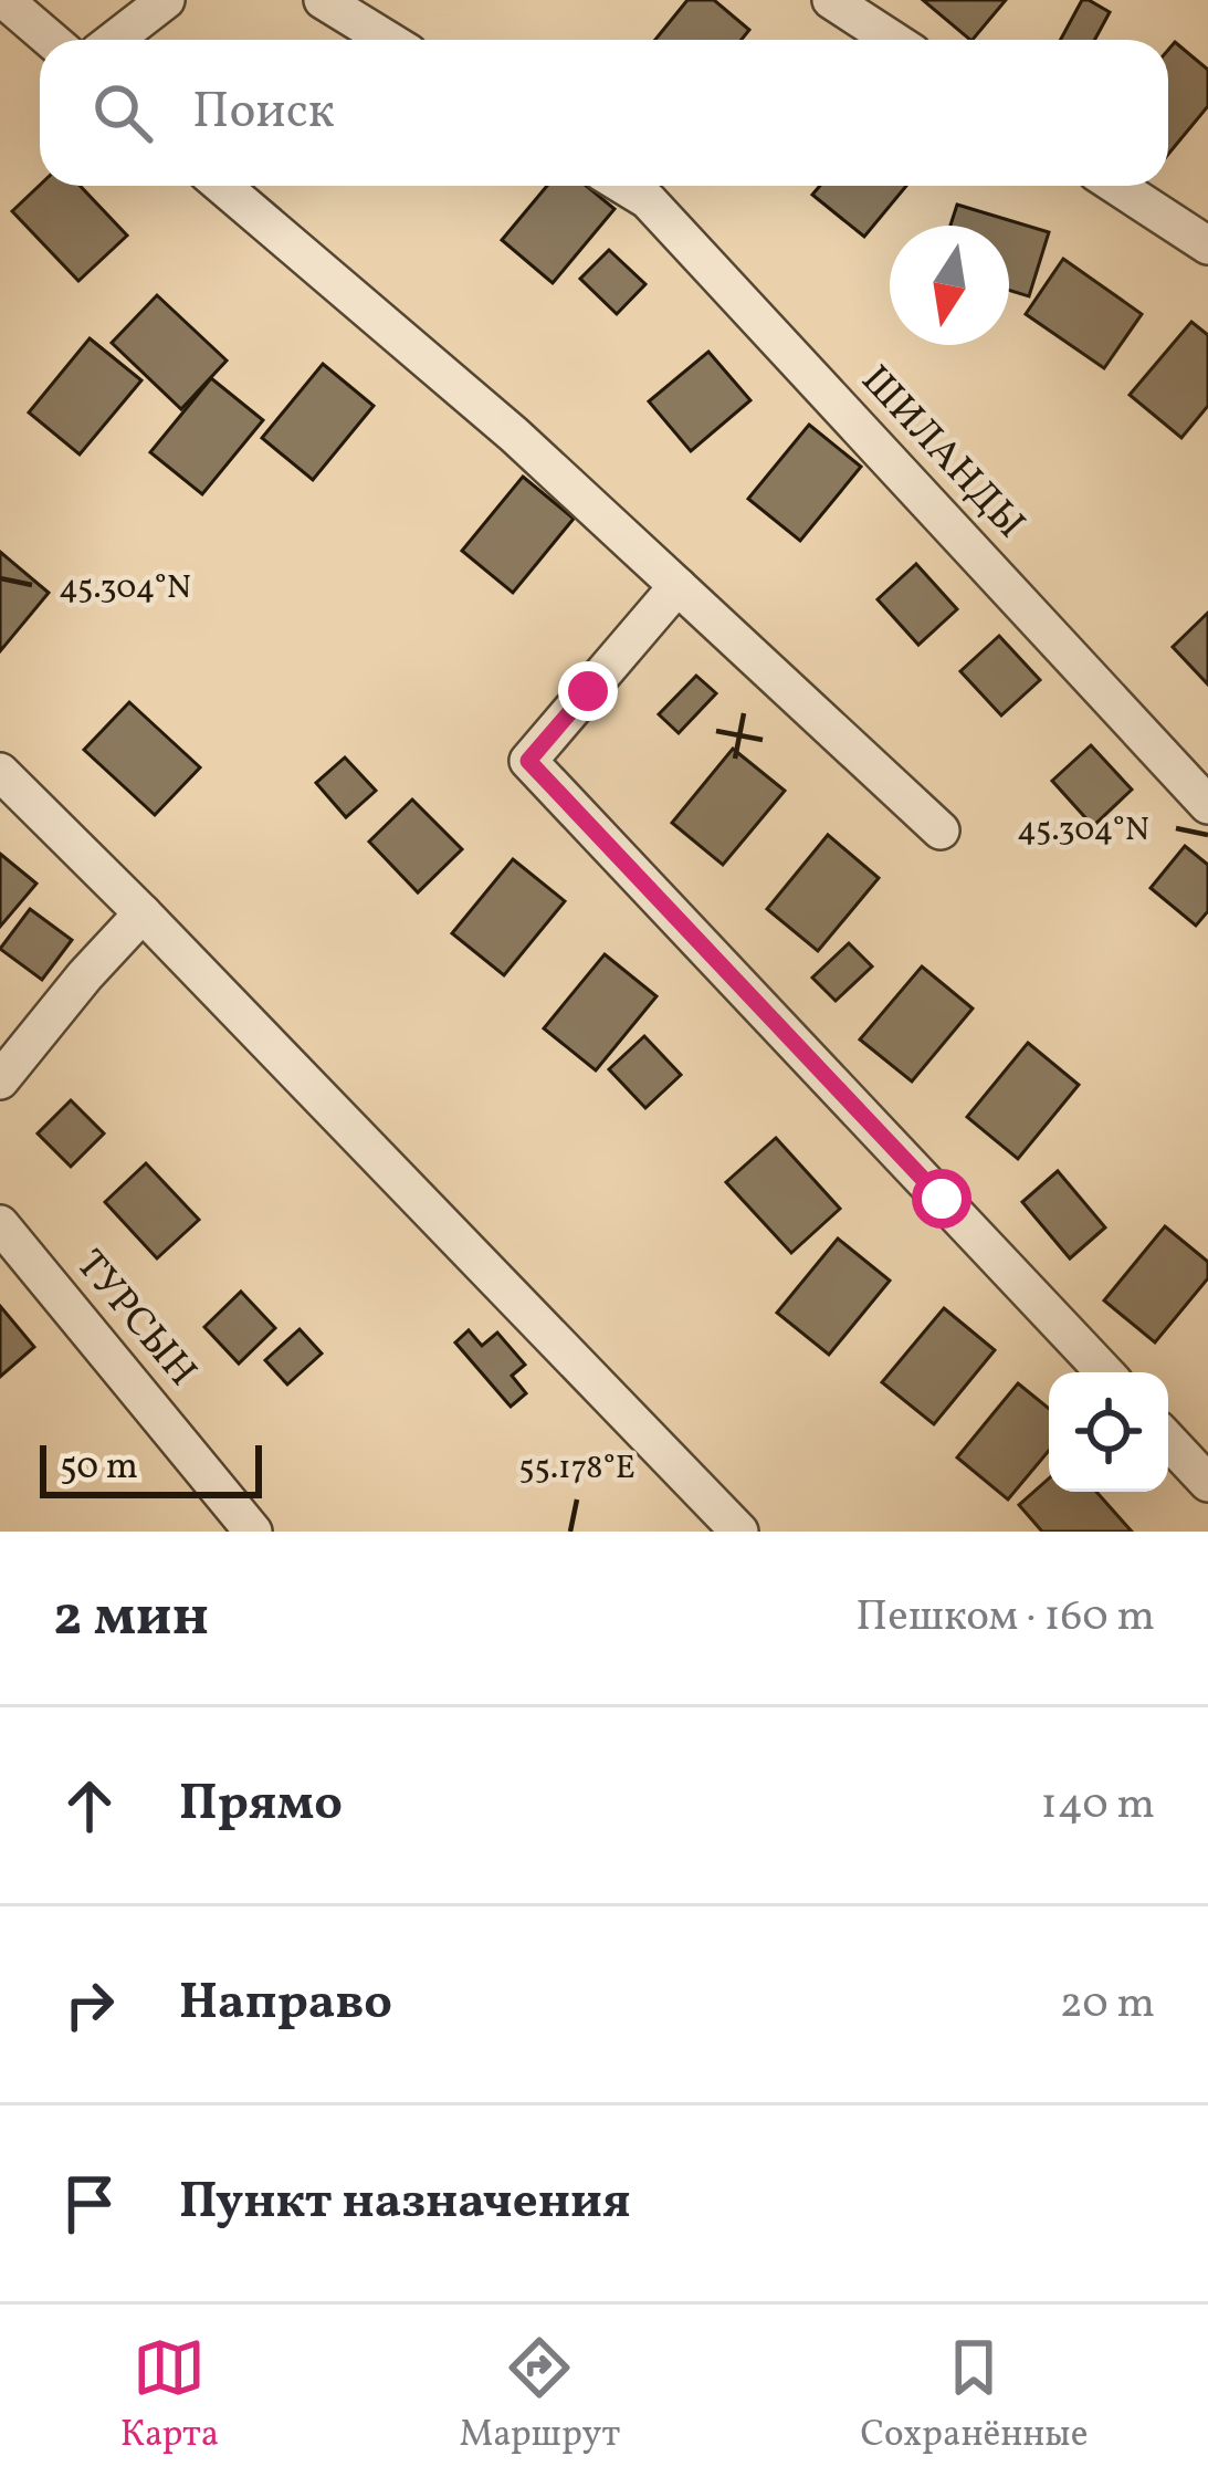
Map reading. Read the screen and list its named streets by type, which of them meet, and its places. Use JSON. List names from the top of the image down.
{
  "streets": {
    "street": ["ШИЛАНДЫ", "ТУРСЫН"]
  },
  "scale_bar": "50 m",
  "north": "bottom",
  "page": {
    "search": "Поиск",
    "scale": "50 m",
    "heading": ["2 мин", "Пешком · 160 m"],
    "list": [
      ["Прямо", "140 m"],
      ["Направо", "20 m"],
      "Пункт назначения"
    ],
    "nav": ["Карта", "Маршрут", "Сохранённые"]
  },
  "coordinates": ["45.304°N", "55.178°E"]
}
